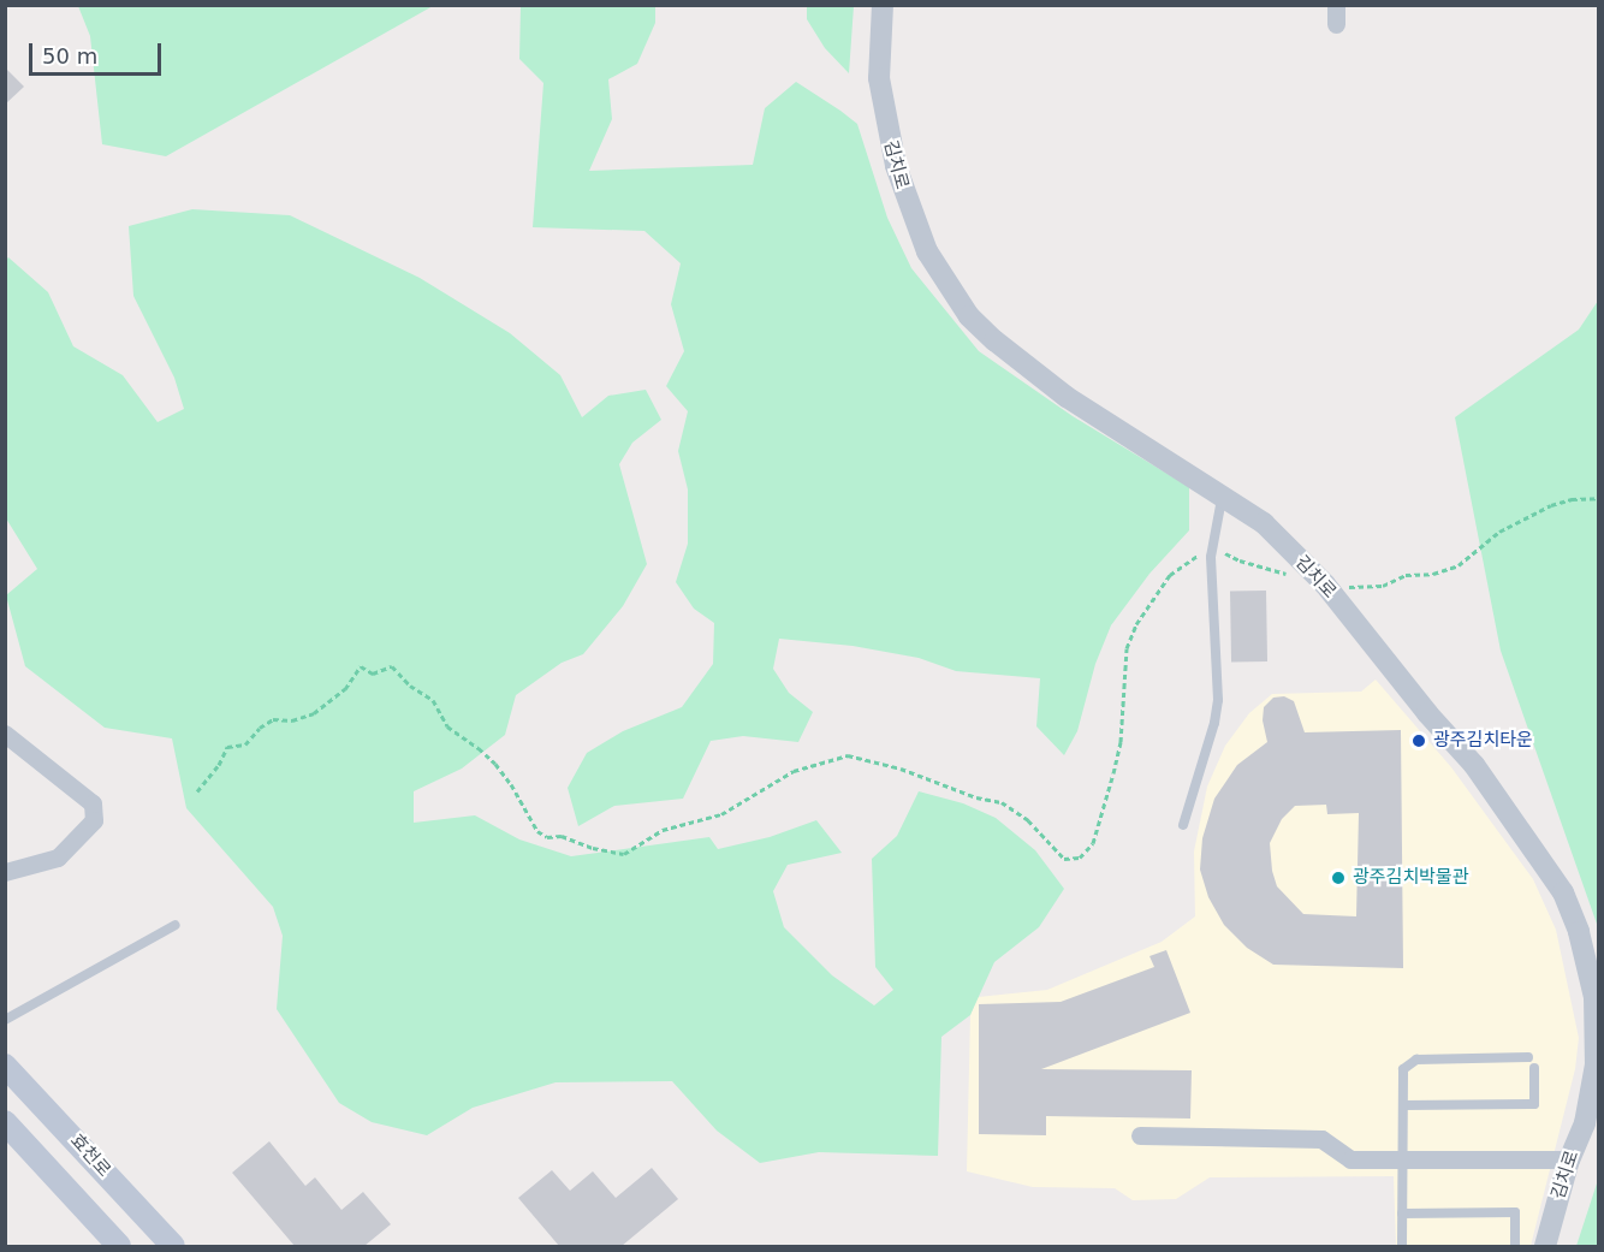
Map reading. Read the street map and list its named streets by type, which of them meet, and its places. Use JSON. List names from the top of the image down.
{
  "streets": {
    "main road": ["효천로"],
    "street": ["김치로"]
  },
  "places": ["광주김치타운", "광주김치박물관"],
  "scale_bar": "50 m"
}
